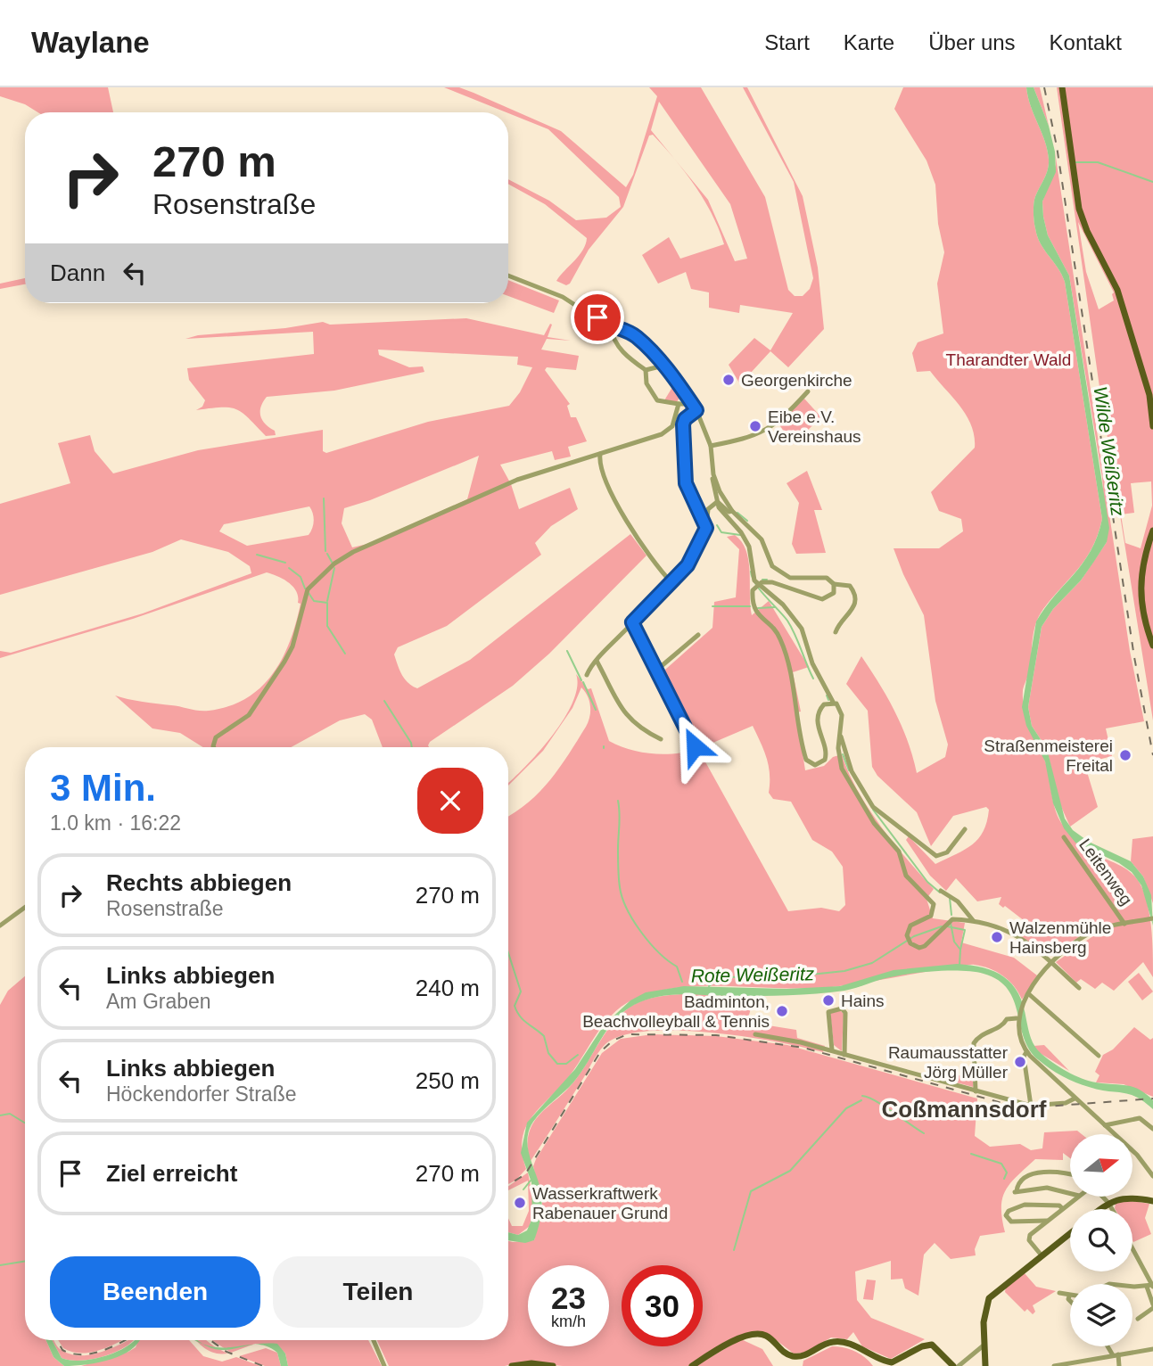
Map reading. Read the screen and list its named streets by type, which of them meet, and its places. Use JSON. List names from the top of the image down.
{
  "streets": {
    "street": ["Leitenweg"]
  },
  "districts": ["Coßmannsdorf"],
  "water": ["Wilde Weißeritz", "Rote Weißeritz"],
  "parks": ["Tharandter Wald"],
  "places": [
    "Georgenkirche",
    "Eibe e.V. Vereinshaus",
    "Straßenmeisterei Freital",
    "Walzenmühle Hainsberg",
    "Hains",
    "Badminton, Beachvolleyball & Tennis",
    "Raumausstatter Jörg Müller",
    "Wasserkraftwerk Rabenauer Grund"
  ],
  "north": "right",
  "page": {
    "header": "Waylane",
    "nav": [
      "Start",
      "Karte",
      "Über uns",
      "Kontakt"
    ],
    "turn": ["270 m", "Rosenstraße"],
    "then": "Dann",
    "heading": ["3 Min.", "1.0 km · 16:22"],
    "list": [
      {
        "name": "Rechts abbiegen",
        "note": "Rosenstraße",
        "value": "270 m"
      },
      {
        "name": "Links abbiegen",
        "note": "Am Graben",
        "value": "240 m"
      },
      {
        "name": "Links abbiegen",
        "note": "Höckendorfer Straße",
        "value": "250 m"
      },
      {
        "name": "Ziel erreicht",
        "value": "270 m"
      }
    ],
    "buttons": ["Beenden", "Teilen"],
    "speed": "23 km/h",
    "limit": "30"
  }
}
